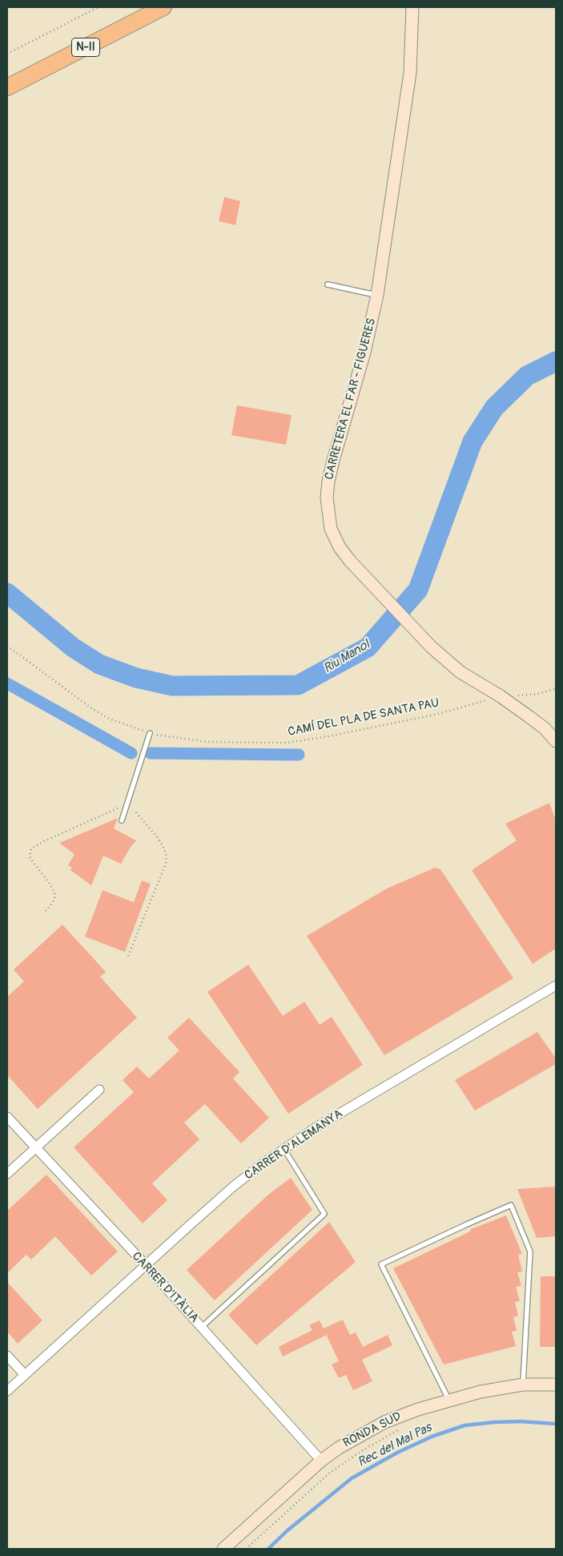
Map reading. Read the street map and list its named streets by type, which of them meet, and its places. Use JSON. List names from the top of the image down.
{
  "streets": {
    "highway": ["N-II"],
    "street": [
      "CARRETERA EL FAR - FIGUERES",
      "CARRER D'ALEMANYA",
      "CARRER D'ITÀLIA",
      "RONDA SUD"
    ],
    "path": ["CAMÍ DEL PLA DE SANTA PAU"]
  },
  "crossings": [
    ["CARRETERA EL FAR - FIGUERES", "CAMÍ DEL PLA DE SANTA PAU"],
    ["CARRER D'ALEMANYA", "CARRER D'ITÀLIA"],
    ["CARRER D'ITÀLIA", "RONDA SUD"]
  ],
  "water": ["Riu Manol", "Rec del Mal Pas"]
}
